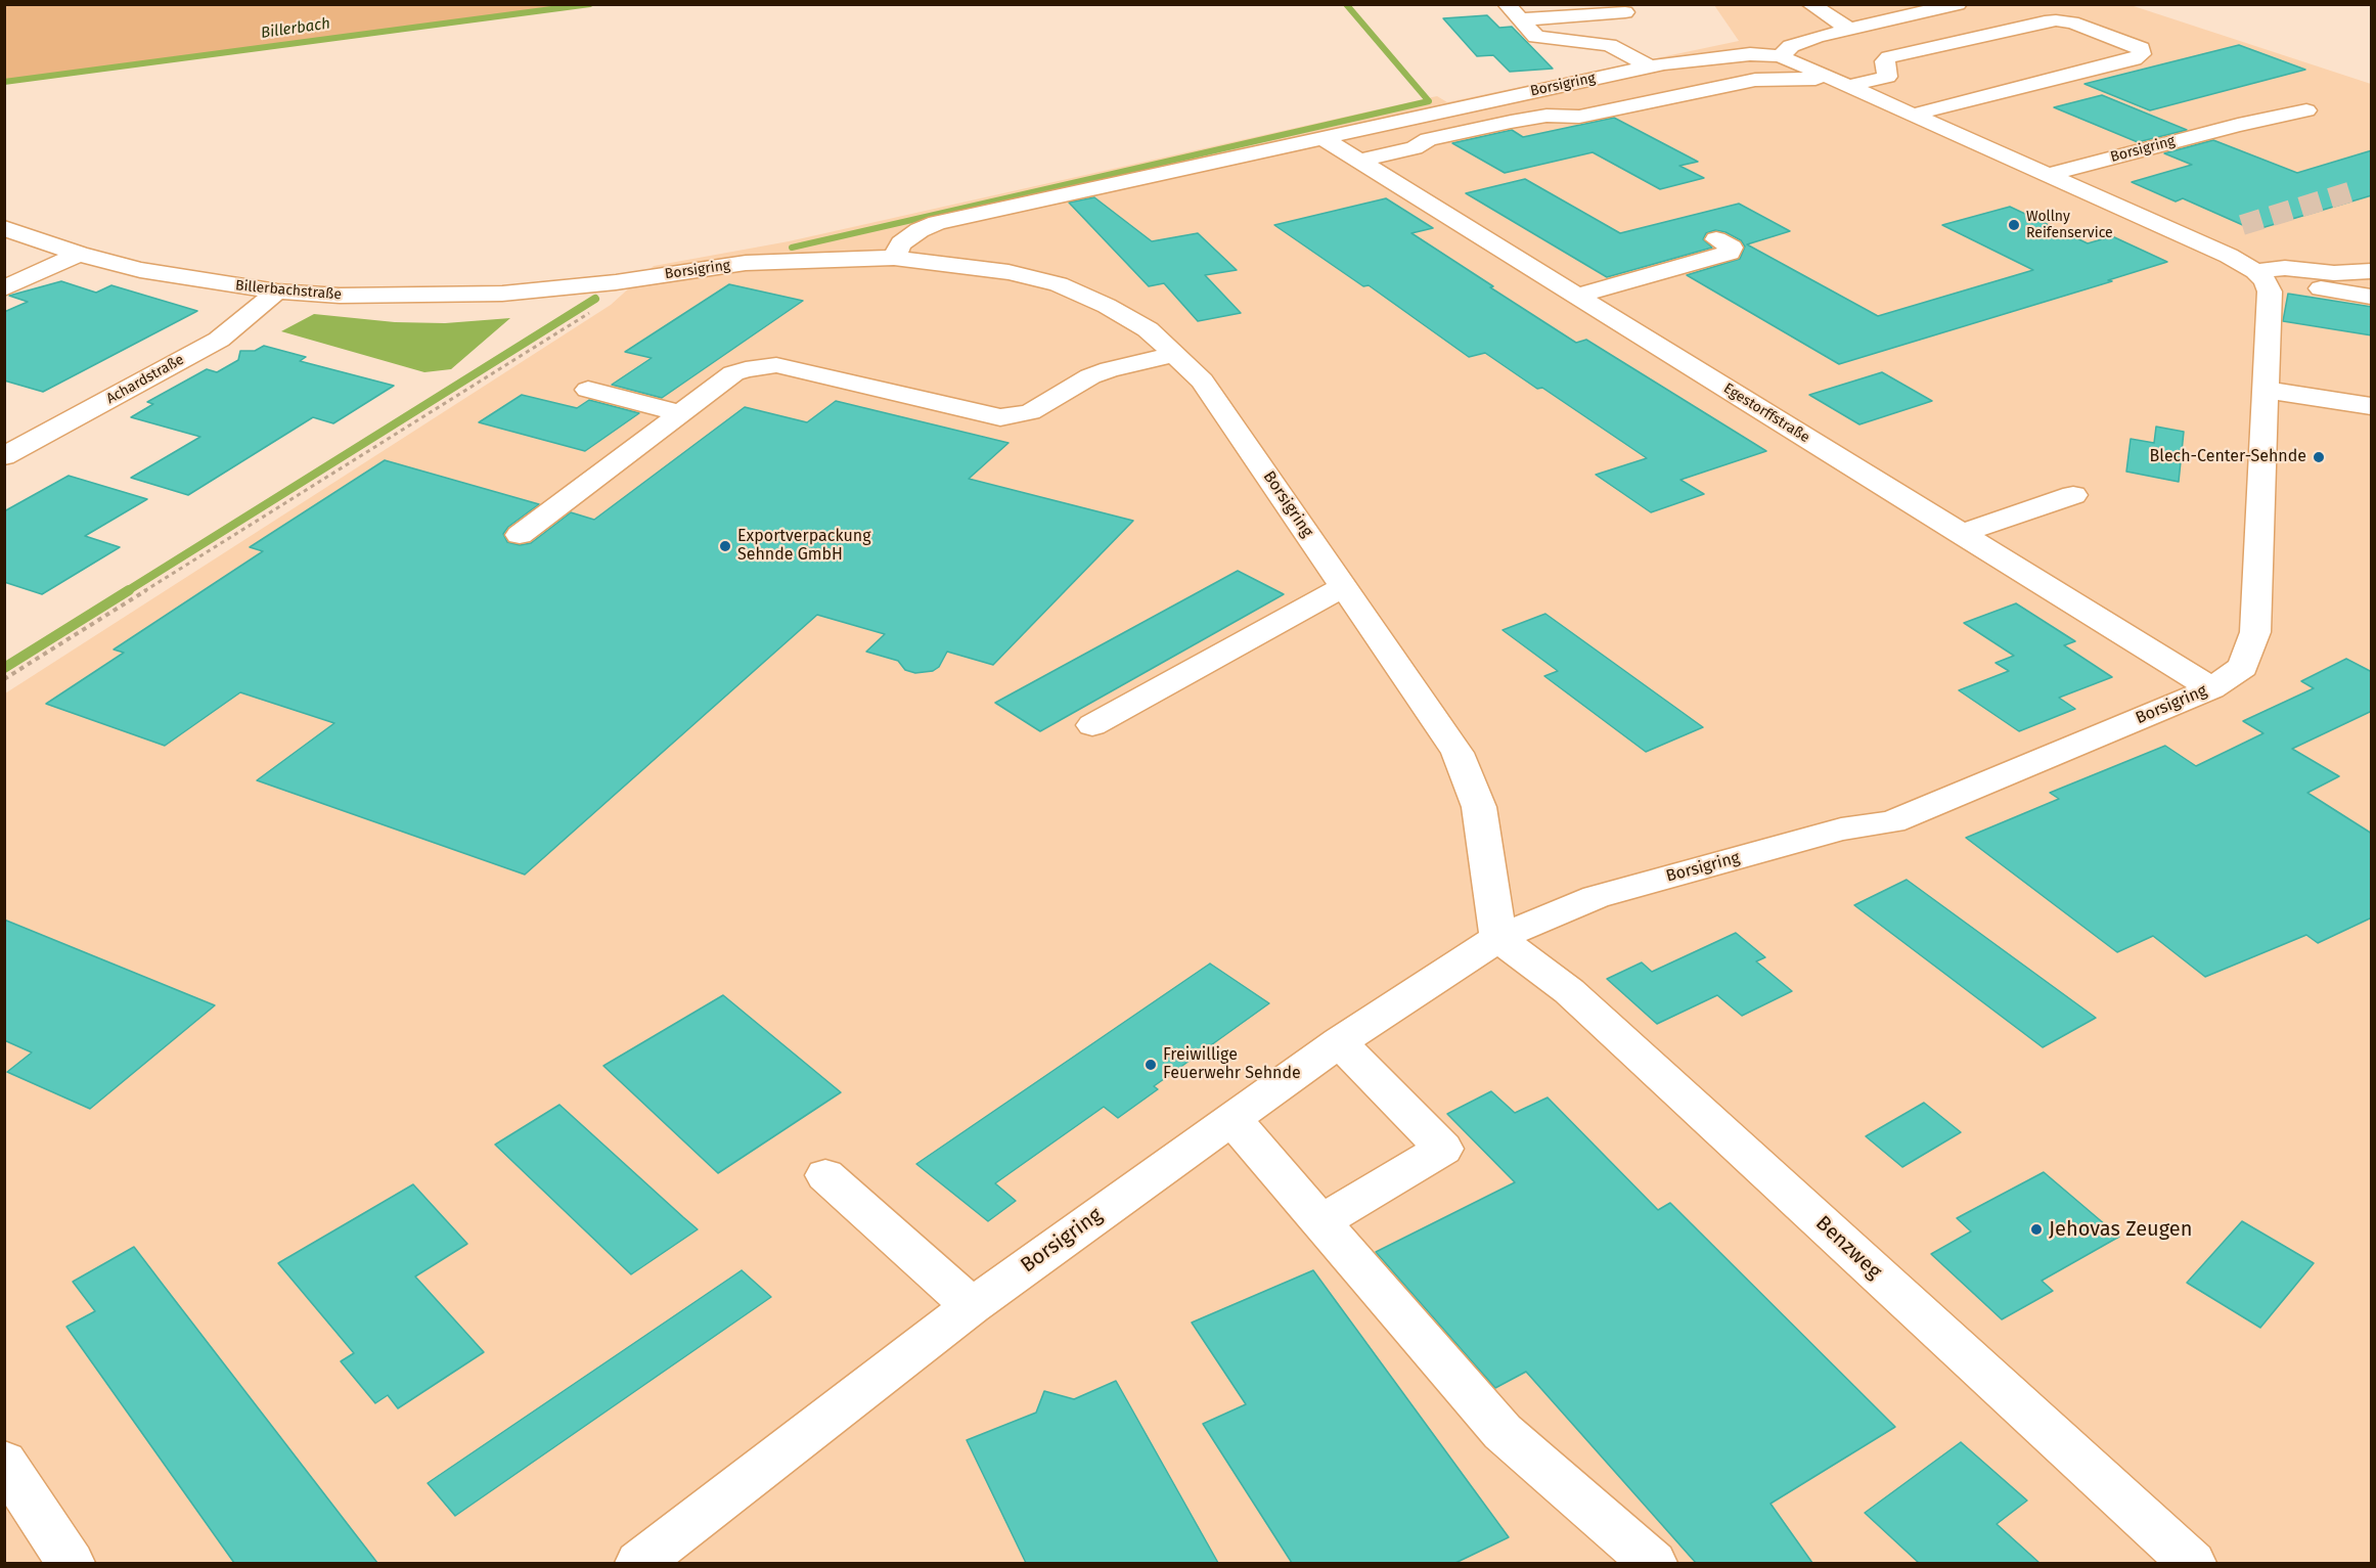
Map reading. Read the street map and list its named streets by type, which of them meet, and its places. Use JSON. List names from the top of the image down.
{
  "streets": {
    "street": [
      "Borsigring",
      "Billerbachstraße",
      "Achardstraße",
      "Egestorffstraße",
      "Benzweg"
    ]
  },
  "crossings": [
    ["Borsigring", "Billerbachstraße"],
    ["Borsigring", "Egestorffstraße"],
    ["Borsigring", "Benzweg"],
    ["Billerbachstraße", "Achardstraße"]
  ],
  "water": ["Billerbach"],
  "places": [
    "Wollny Reifenservice",
    "Blech-Center-Sehnde",
    "Exportverpackung Sehnde GmbH",
    "Freiwillige Feuerwehr Sehnde",
    "Jehovas Zeugen"
  ]
}
